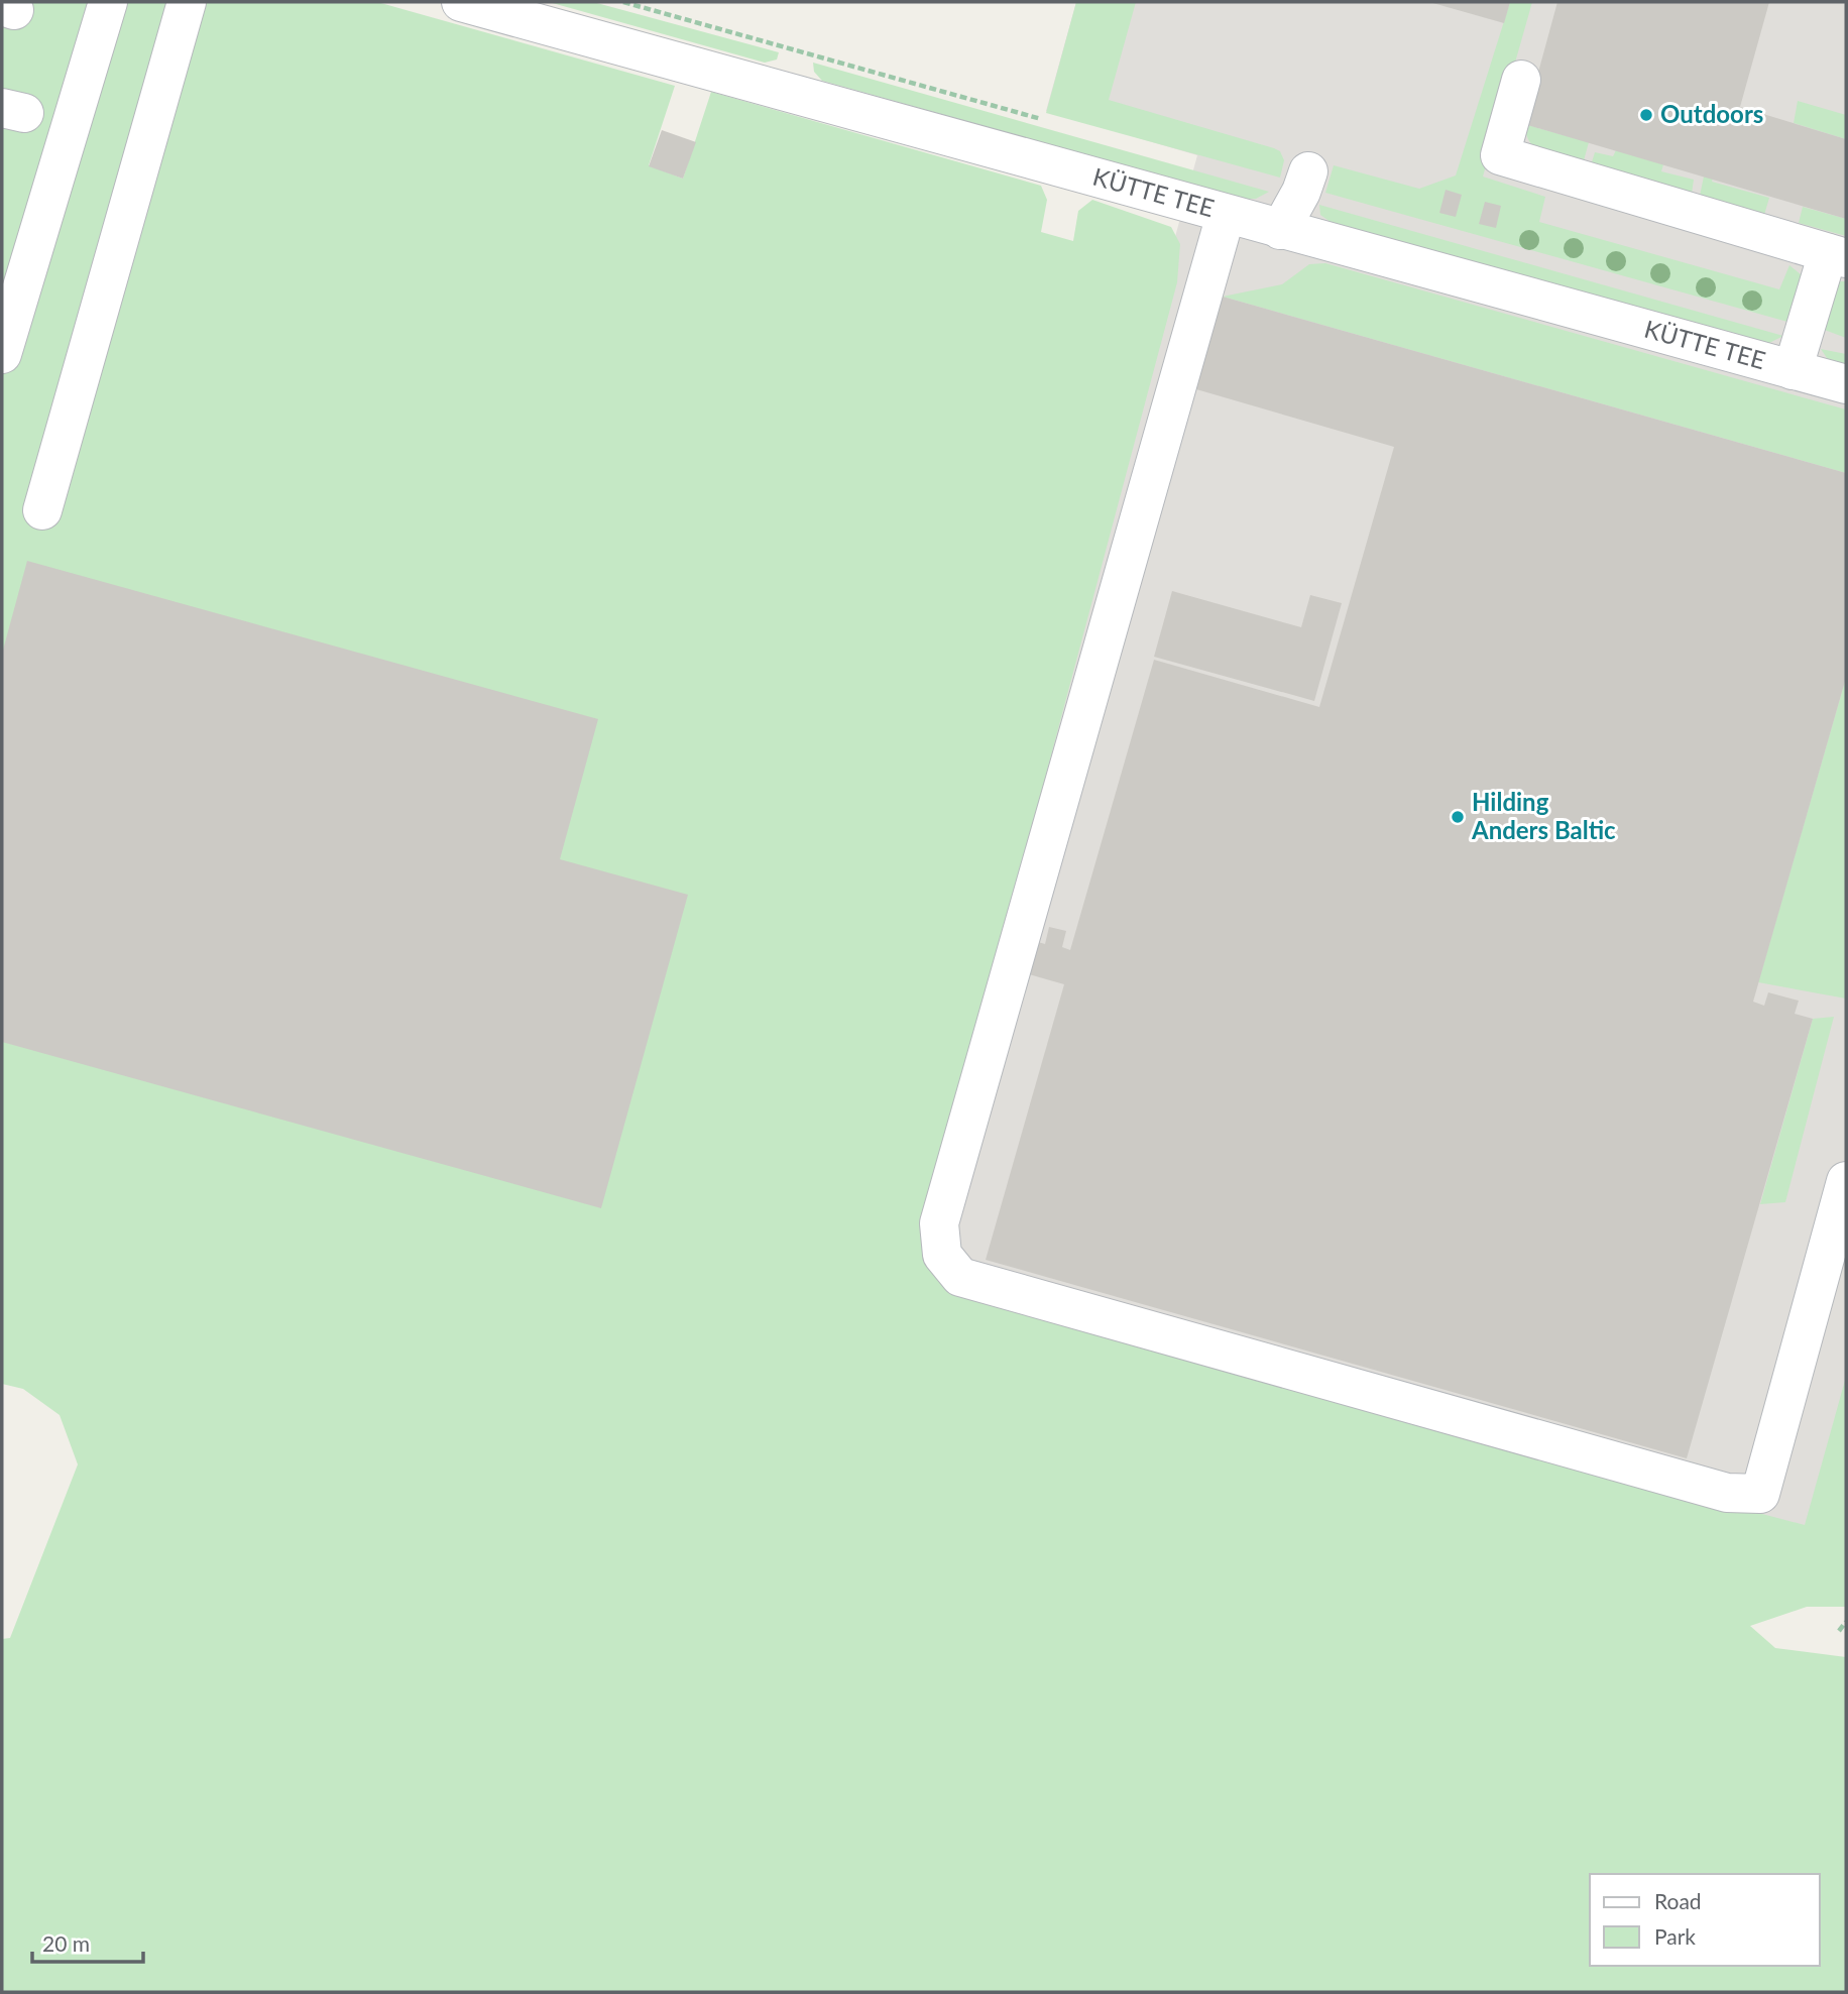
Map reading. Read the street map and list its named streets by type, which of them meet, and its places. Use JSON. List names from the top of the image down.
{
  "streets": {
    "street": ["KÜTTE TEE"]
  },
  "places": ["Outdoors", "Hilding Anders Baltic"],
  "legend": ["Road", "Park"],
  "scale_bar": "20 m"
}
